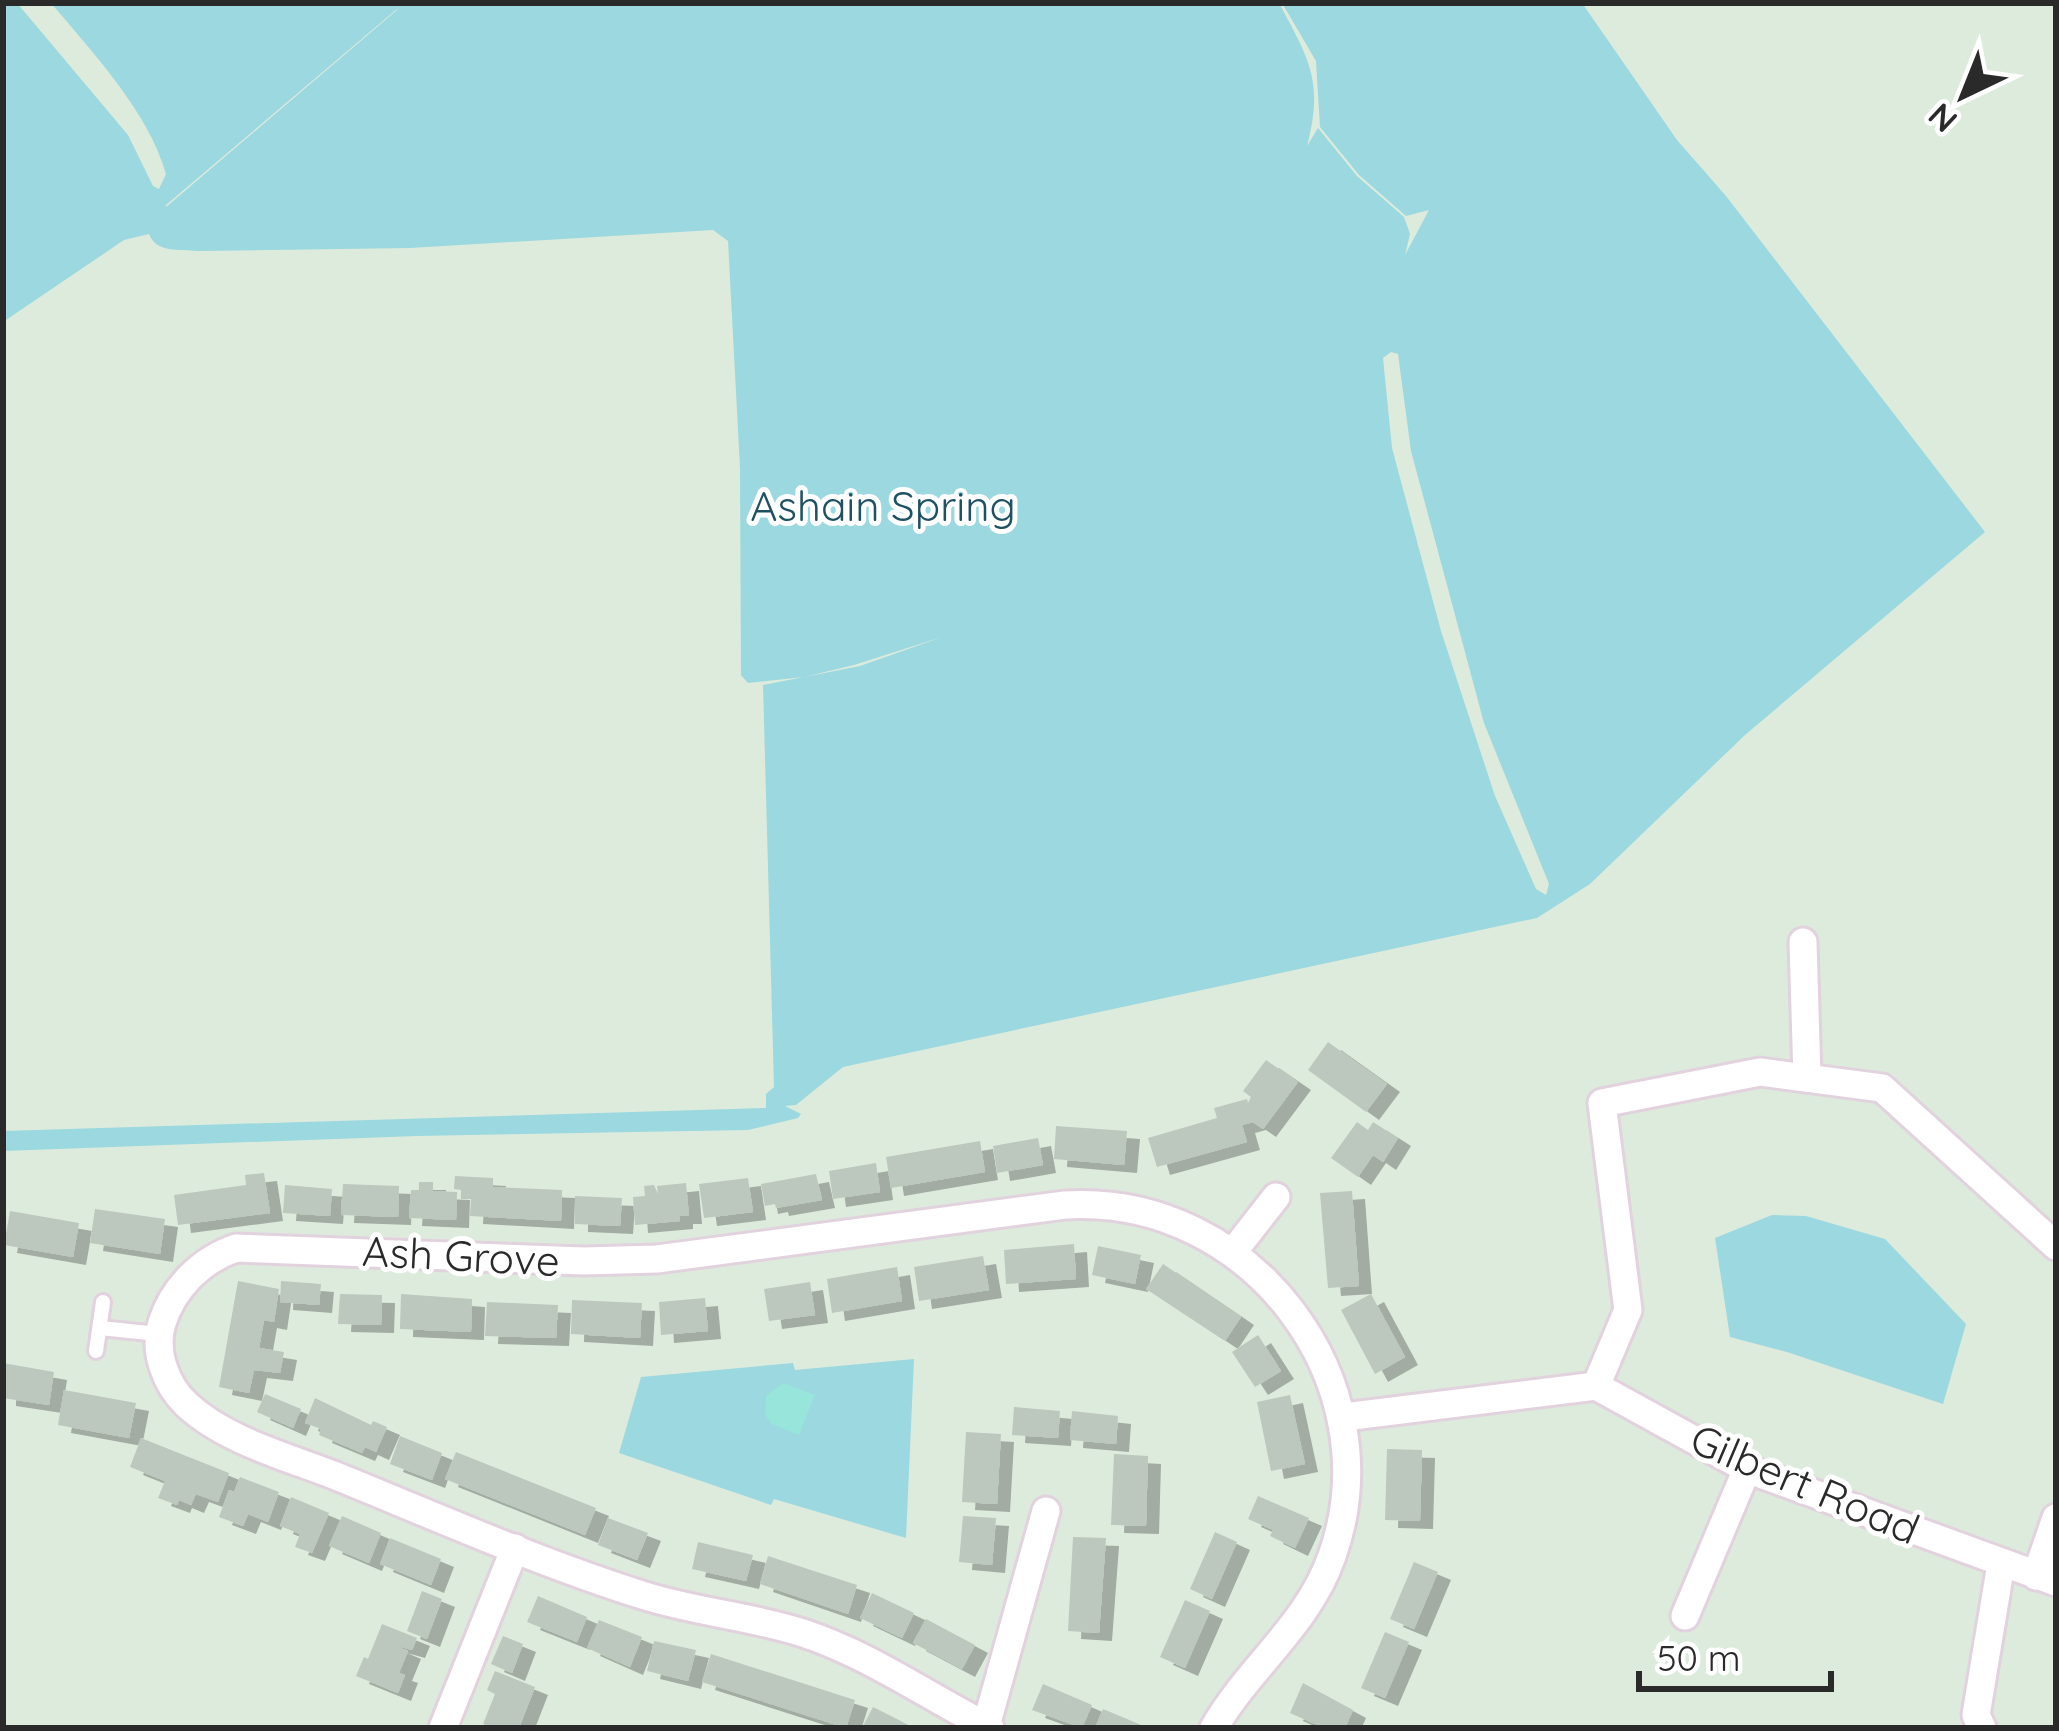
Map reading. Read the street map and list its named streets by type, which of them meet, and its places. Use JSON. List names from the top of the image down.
{
  "streets": {
    "street": ["Ash Grove", "Gilbert Road"]
  },
  "parks": ["Ashain Spring"],
  "scale_bar": "50 m",
  "north": "bottom left"
}
